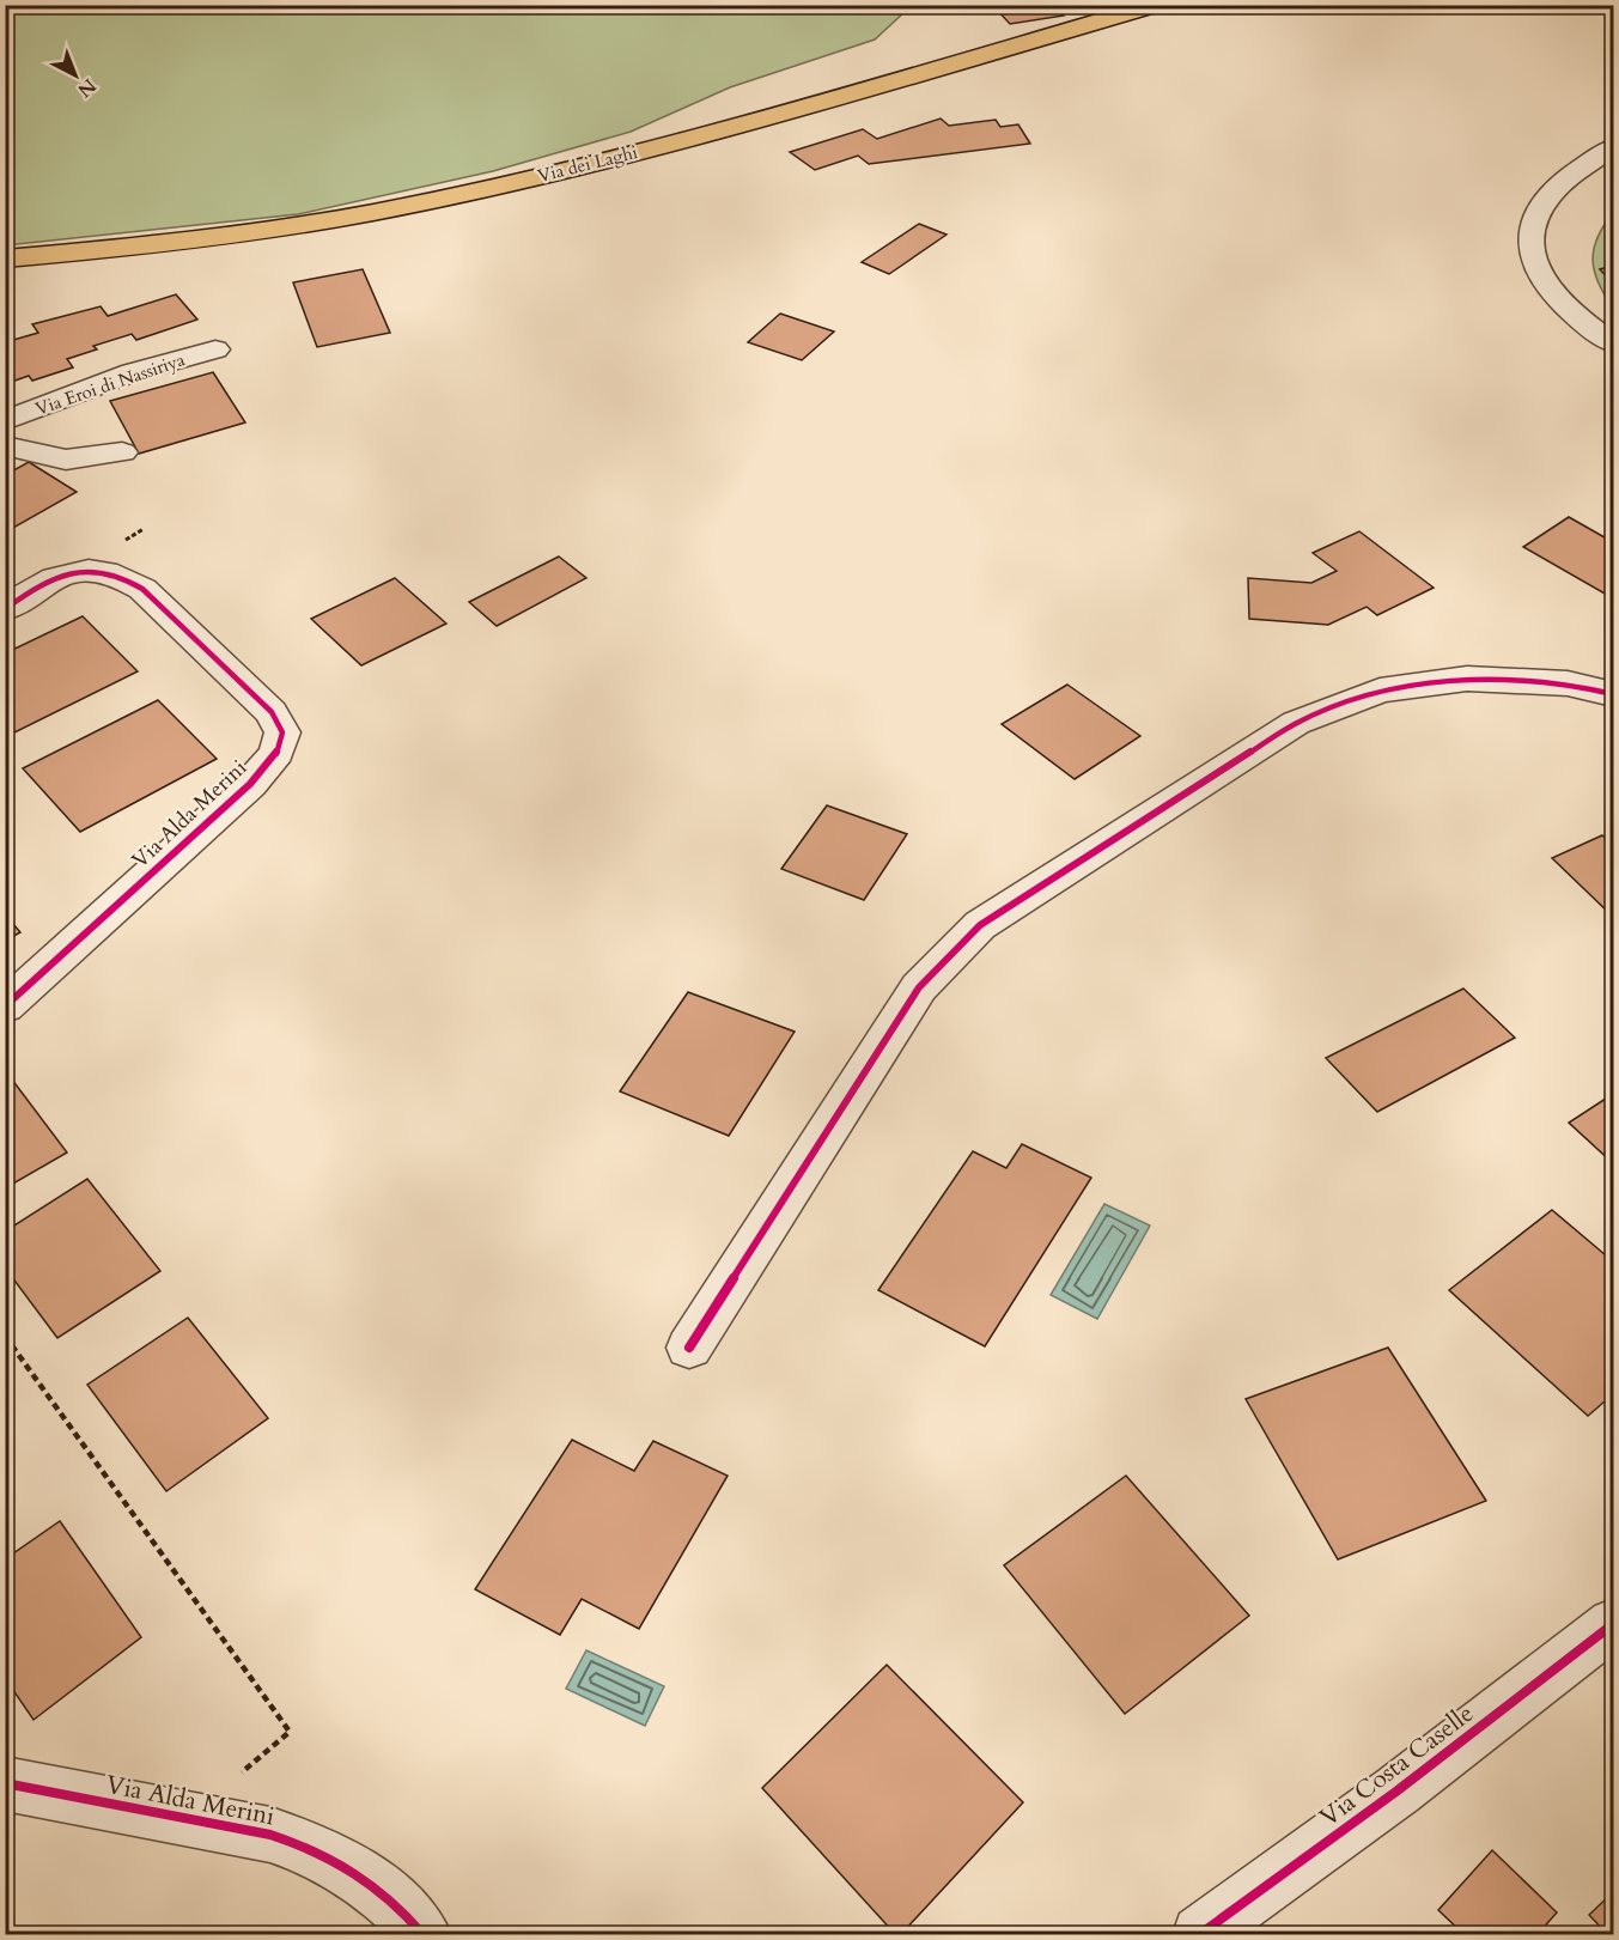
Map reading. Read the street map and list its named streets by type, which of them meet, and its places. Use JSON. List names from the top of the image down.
{
  "streets": {
    "main road": ["Via dei Laghi"],
    "street": ["Via Eroi di Nassiriya", "Via Alda Merini", "Via Costa Caselle"]
  },
  "north": "bottom right"
}
